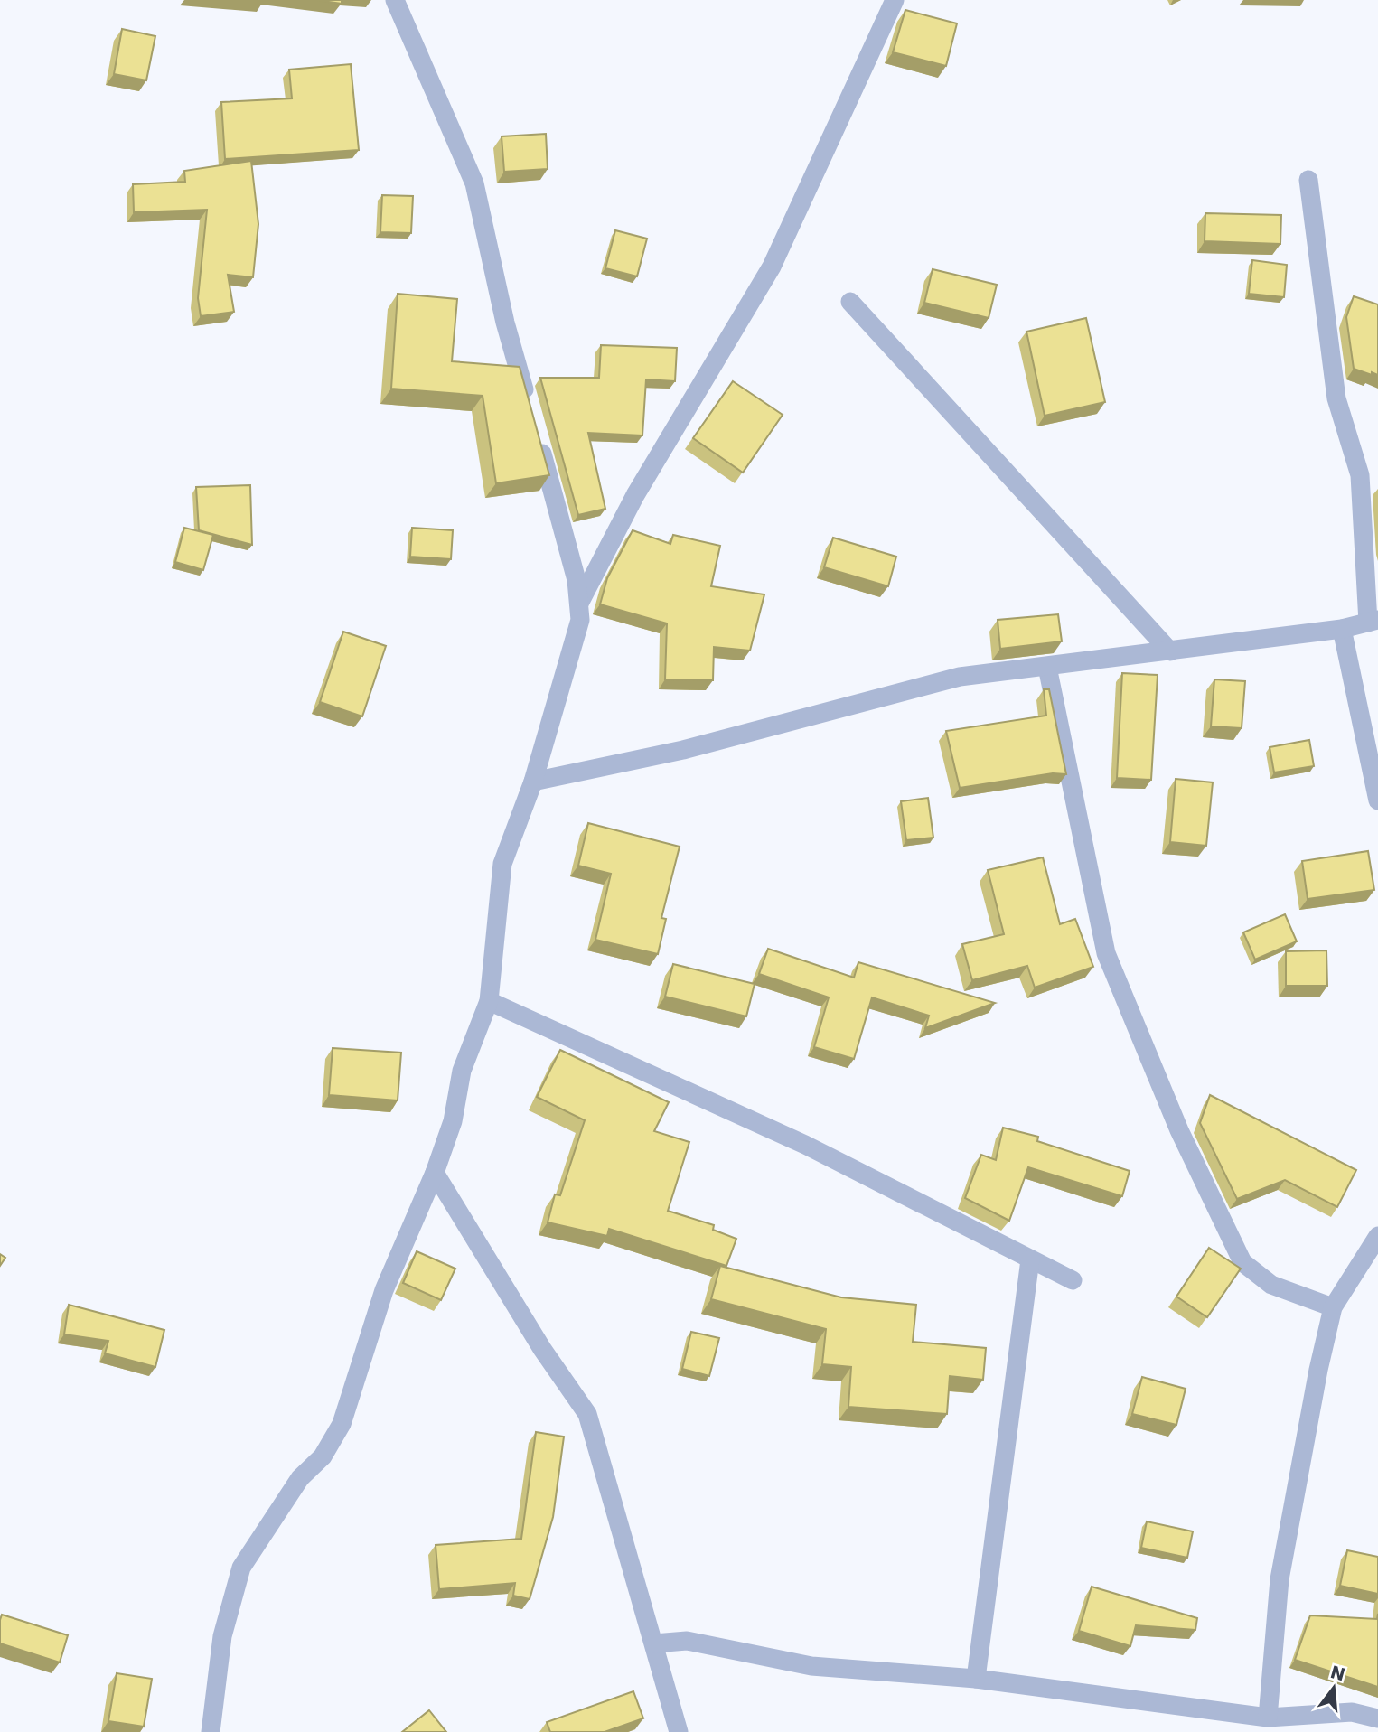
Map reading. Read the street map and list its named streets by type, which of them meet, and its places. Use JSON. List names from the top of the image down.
{
  "north": "top"
}
